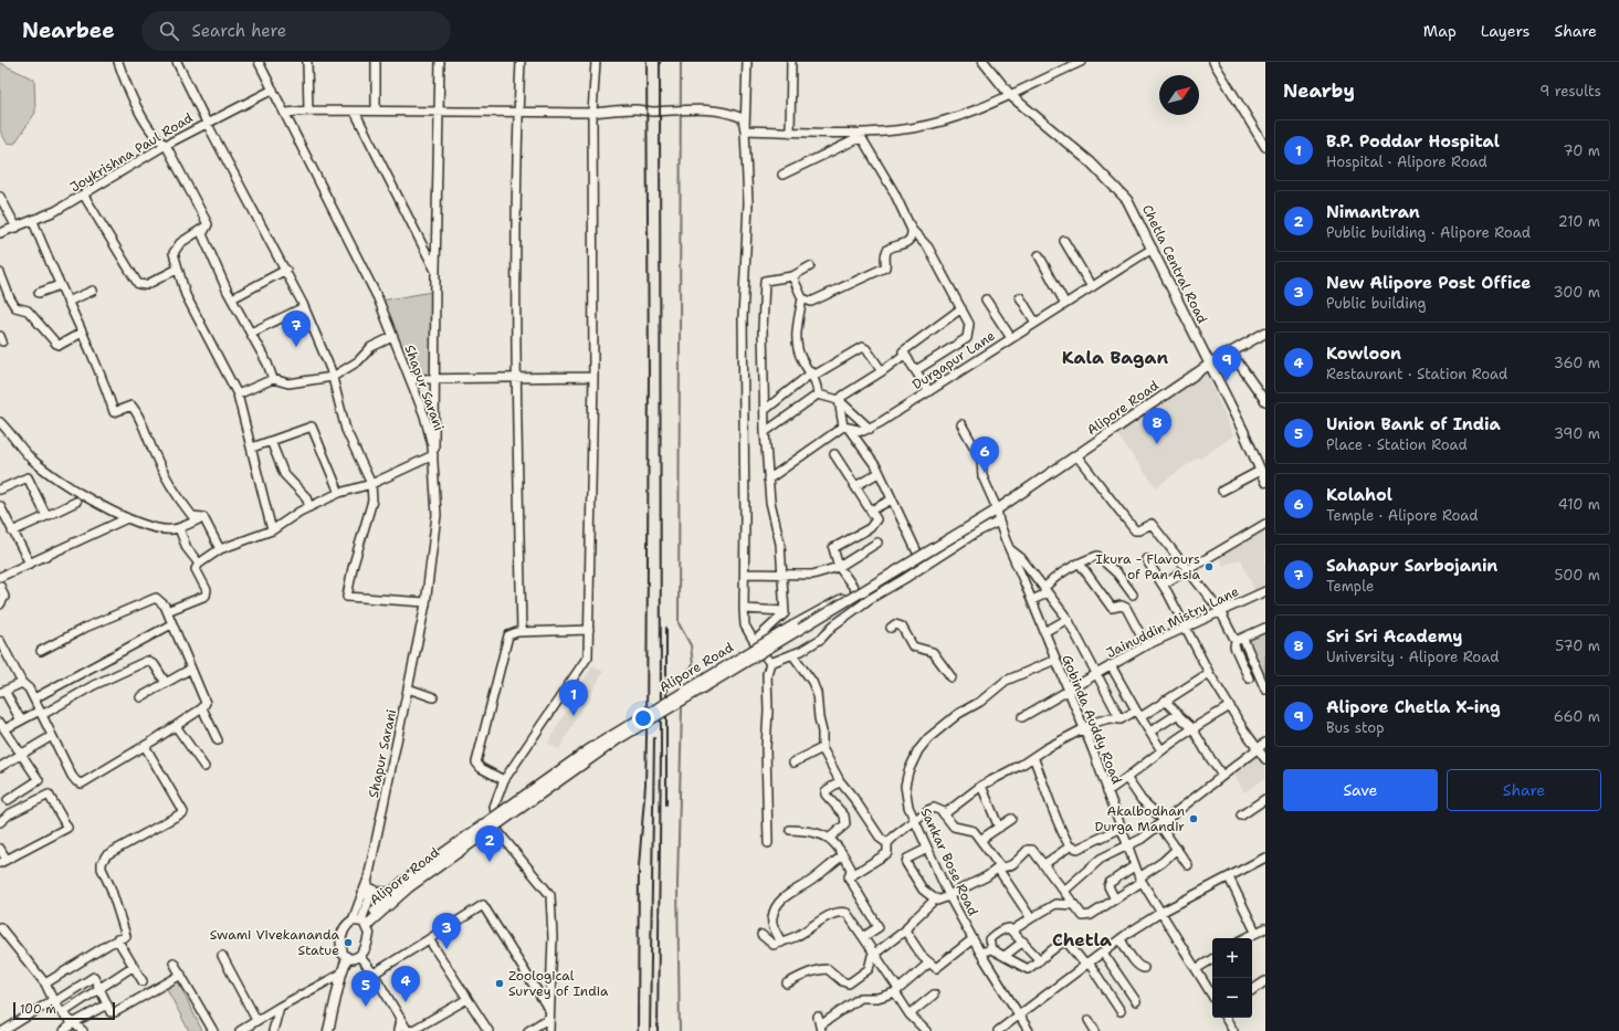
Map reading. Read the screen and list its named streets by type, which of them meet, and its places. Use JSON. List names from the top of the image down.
{
  "streets": {
    "main road": ["Chetla Central Road", "Alipore Road"],
    "street": [
      "Joykrishna Paul Road",
      "Durgapur Lane",
      "Shapur Sarani",
      "Jainuddin Mistry Lane",
      "Gobinda Auddy Road",
      "Sankar Bose Road"
    ]
  },
  "crossings": [
    ["Joykrishna Paul Road", "Shapur Sarani"],
    ["Chetla Central Road", "Durgapur Lane"],
    ["Chetla Central Road", "Alipore Road"],
    ["Shapur Sarani", "Alipore Road"],
    ["Alipore Road", "Gobinda Auddy Road"],
    ["Jainuddin Mistry Lane", "Gobinda Auddy Road"],
    ["Gobinda Auddy Road", "Sankar Bose Road"]
  ],
  "districts": ["Kala Bagan", "Chetla"],
  "places": [
    "Ikura - Flavours of Pan Asia",
    "Akalbodhan Durga Mandir",
    "Swami Vivekananda Statue",
    "Zoological Survey of India"
  ],
  "scale_bar": "100 m",
  "north": "top right",
  "page": {
    "header": "Nearbee",
    "search": "Search here",
    "nav": ["Map", "Layers", "Share"],
    "heading": ["Nearby", "9 results"],
    "list": [
      {
        "mark": "1",
        "name": "B.P. Poddar Hospital",
        "note": "Hospital · Alipore Road",
        "value": "70 m"
      },
      {
        "mark": "2",
        "name": "Nimantran",
        "note": "Public building · Alipore Road",
        "value": "210 m"
      },
      {
        "mark": "3",
        "name": "New Alipore Post Office",
        "note": "Public building",
        "value": "300 m"
      },
      {
        "mark": "4",
        "name": "Kowloon",
        "note": "Restaurant · Station Road",
        "value": "360 m"
      },
      {
        "mark": "5",
        "name": "Union Bank of India",
        "note": "Place · Station Road",
        "value": "390 m"
      },
      {
        "mark": "6",
        "name": "Kolahol",
        "note": "Temple · Alipore Road",
        "value": "410 m"
      },
      {
        "mark": "7",
        "name": "Sahapur Sarbojanin",
        "note": "Temple",
        "value": "500 m"
      },
      {
        "mark": "8",
        "name": "Sri Sri Academy",
        "note": "University · Alipore Road",
        "value": "570 m"
      },
      {
        "mark": "9",
        "name": "Alipore Chetla X-ing",
        "note": "Bus stop",
        "value": "660 m"
      }
    ],
    "pins": [
      "7",
      "9",
      "8",
      "6",
      "1",
      "2",
      "3",
      "4",
      "5"
    ],
    "buttons": ["Save", "Share"],
    "map_buttons": ["+", "−"],
    "scale": "100 m"
  }
}
